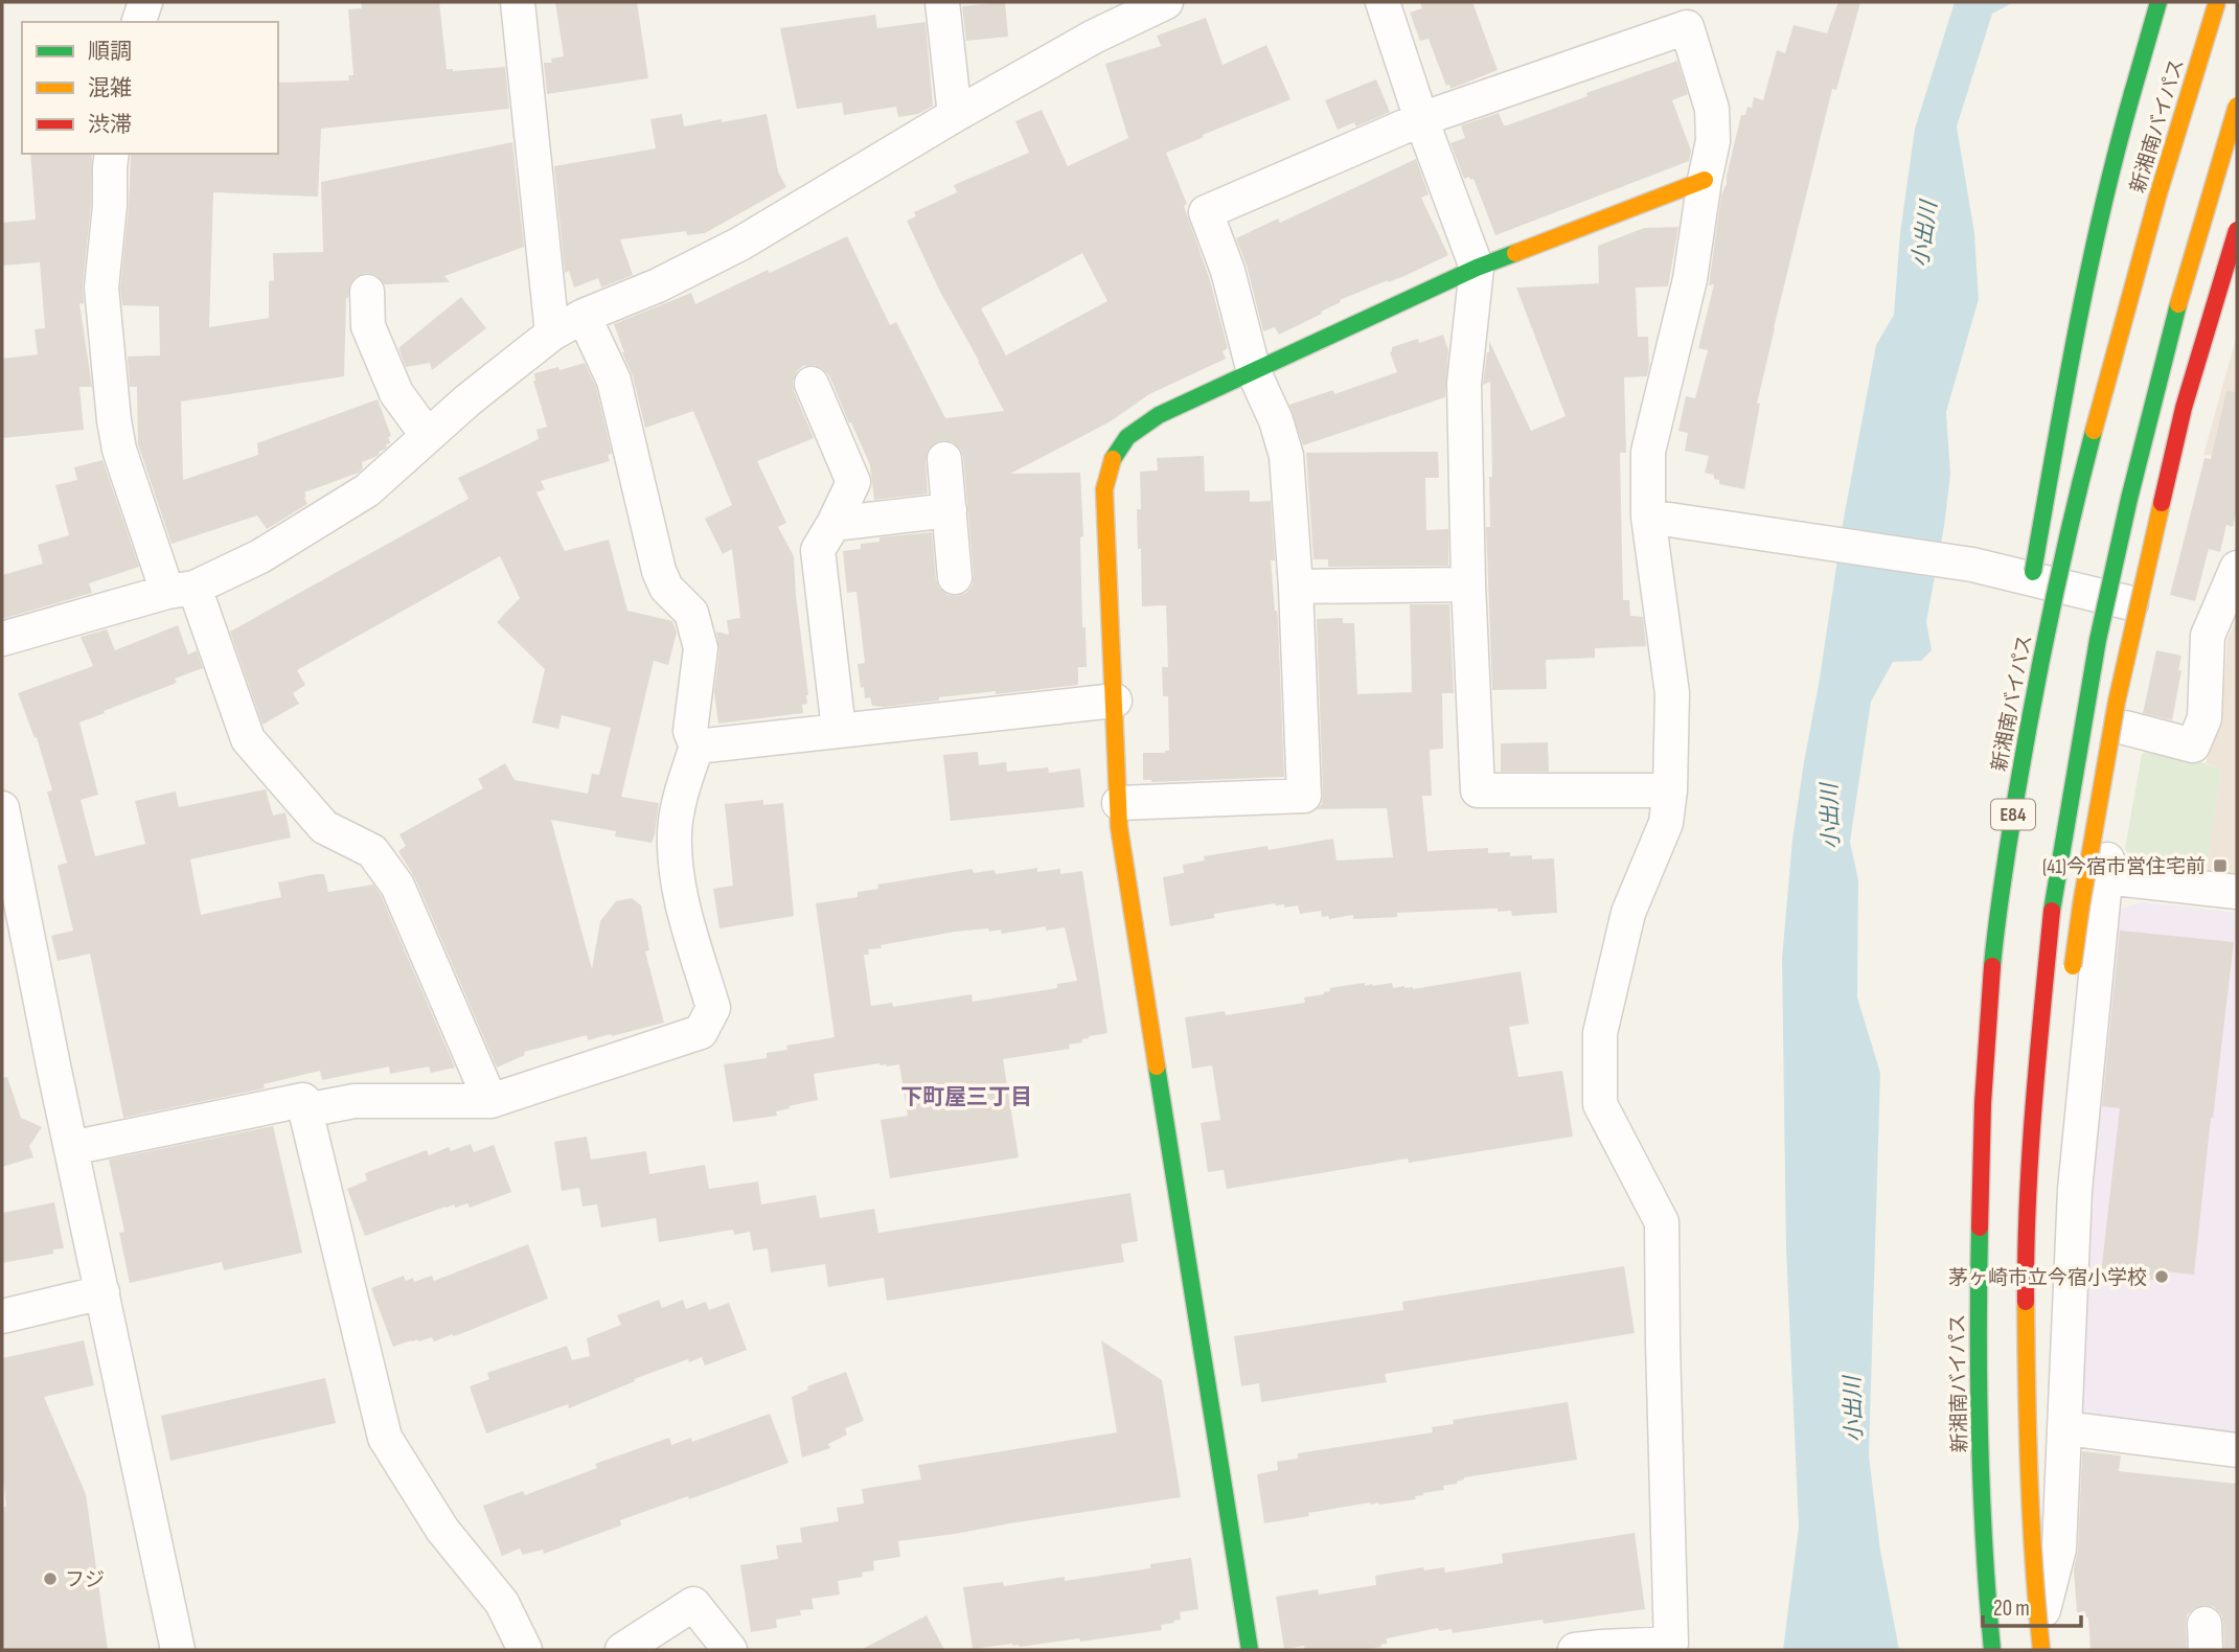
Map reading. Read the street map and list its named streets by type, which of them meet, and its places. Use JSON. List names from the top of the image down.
{
  "streets": {
    "main road": ["新湘南バイパス", "E84"]
  },
  "districts": ["下町屋三丁目"],
  "water": ["小出川"],
  "places": {
    "transit": ["(41)今宿市営住宅前"],
    "other": ["茅ヶ崎市立今宿小学校", "フジ"]
  },
  "legend": ["順調", "混雑", "渋滞"],
  "scale_bar": "20 m"
}
